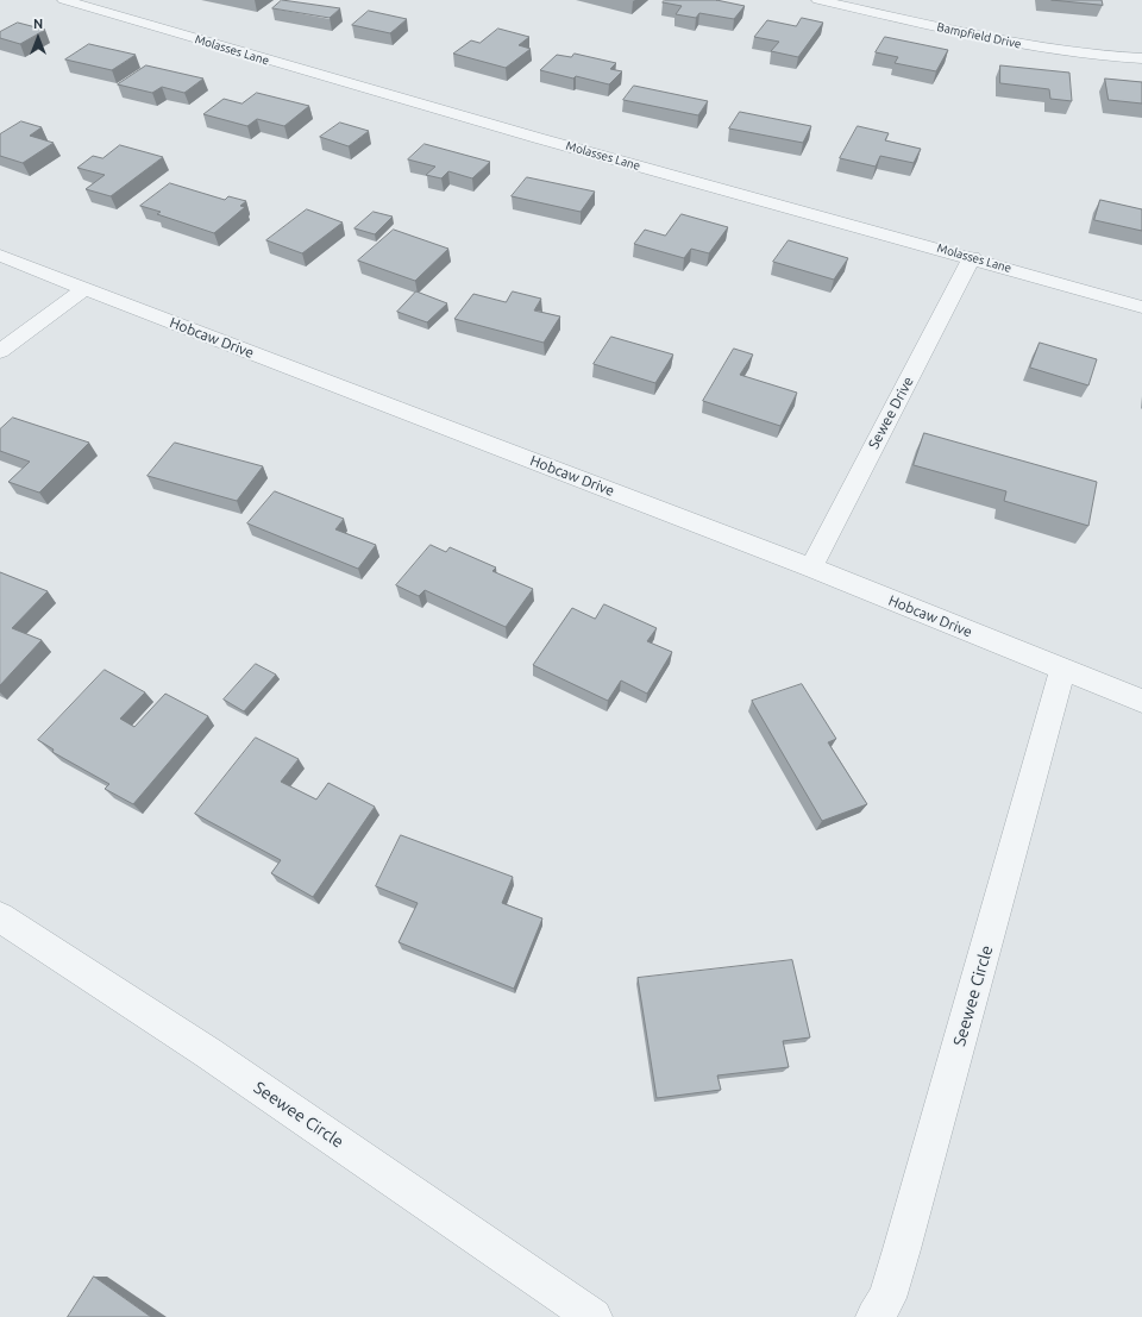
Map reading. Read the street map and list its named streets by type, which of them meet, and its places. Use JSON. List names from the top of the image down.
{
  "streets": {
    "street": [
      "Bampfield Drive",
      "Molasses Lane",
      "Hobcaw Drive",
      "Sewee Drive",
      "Seewee Circle"
    ]
  },
  "crossings": [
    ["Molasses Lane", "Sewee Drive"],
    ["Hobcaw Drive", "Sewee Drive"],
    ["Hobcaw Drive", "Seewee Circle"]
  ],
  "north": "top"
}
